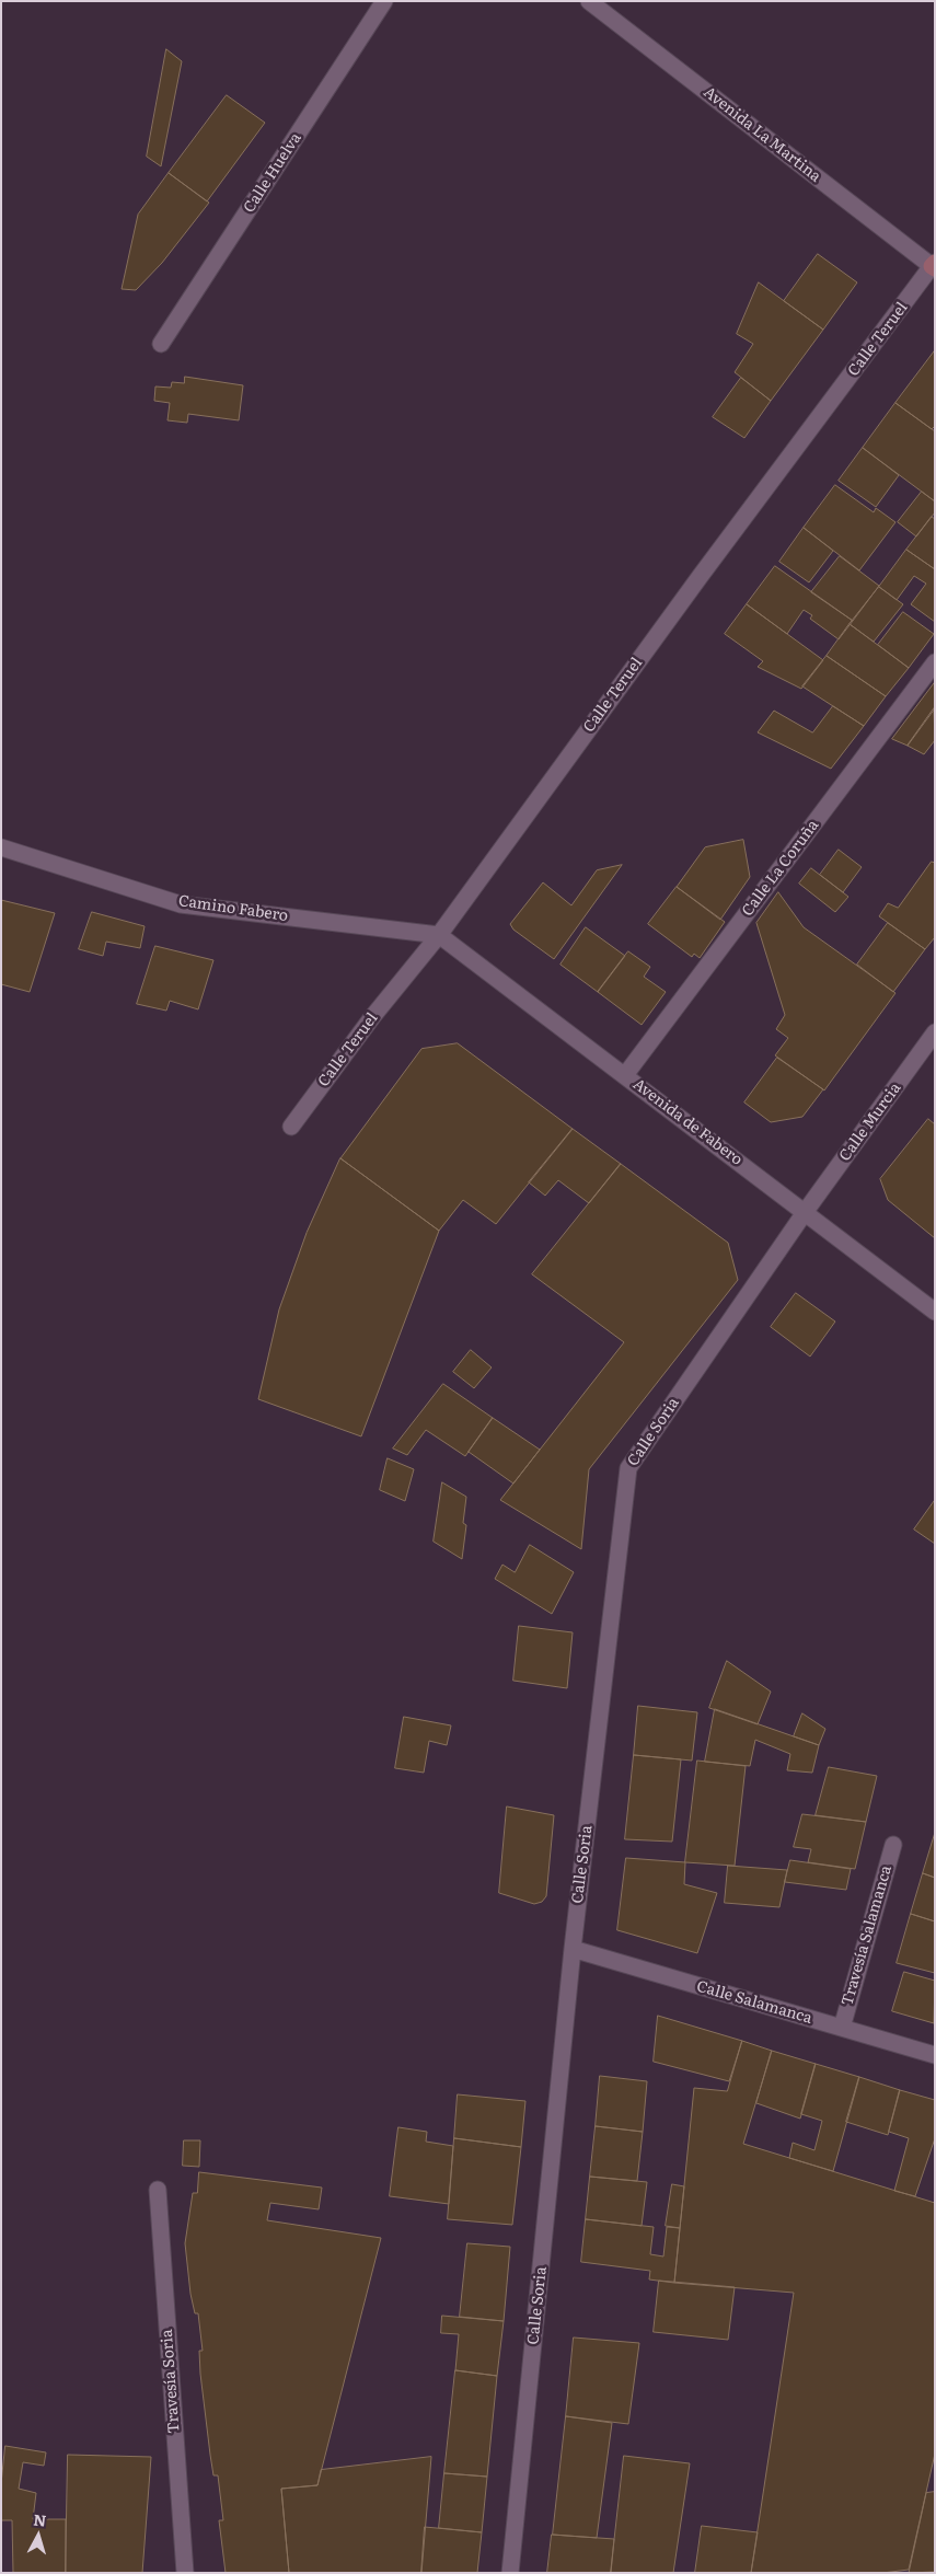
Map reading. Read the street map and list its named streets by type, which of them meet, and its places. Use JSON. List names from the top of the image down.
{
  "streets": {
    "street": [
      "Avenida La Martina",
      "Calle Huelva",
      "Calle Teruel",
      "Calle La Coruña",
      "Camino Fabero",
      "Avenida de Fabero",
      "Calle Murcia",
      "Calle Soria",
      "Travesía Salamanca",
      "Calle Salamanca",
      "Travesía Soria"
    ]
  },
  "crossings": [
    ["Avenida La Martina", "Calle Teruel"],
    ["Calle Teruel", "Camino Fabero"],
    ["Calle Teruel", "Avenida de Fabero"],
    ["Calle La Coruña", "Avenida de Fabero"],
    ["Camino Fabero", "Avenida de Fabero"],
    ["Avenida de Fabero", "Calle Murcia"],
    ["Avenida de Fabero", "Calle Soria"],
    ["Calle Murcia", "Calle Soria"],
    ["Calle Soria", "Calle Salamanca"],
    ["Travesía Salamanca", "Calle Salamanca"]
  ],
  "north": "top"
}
